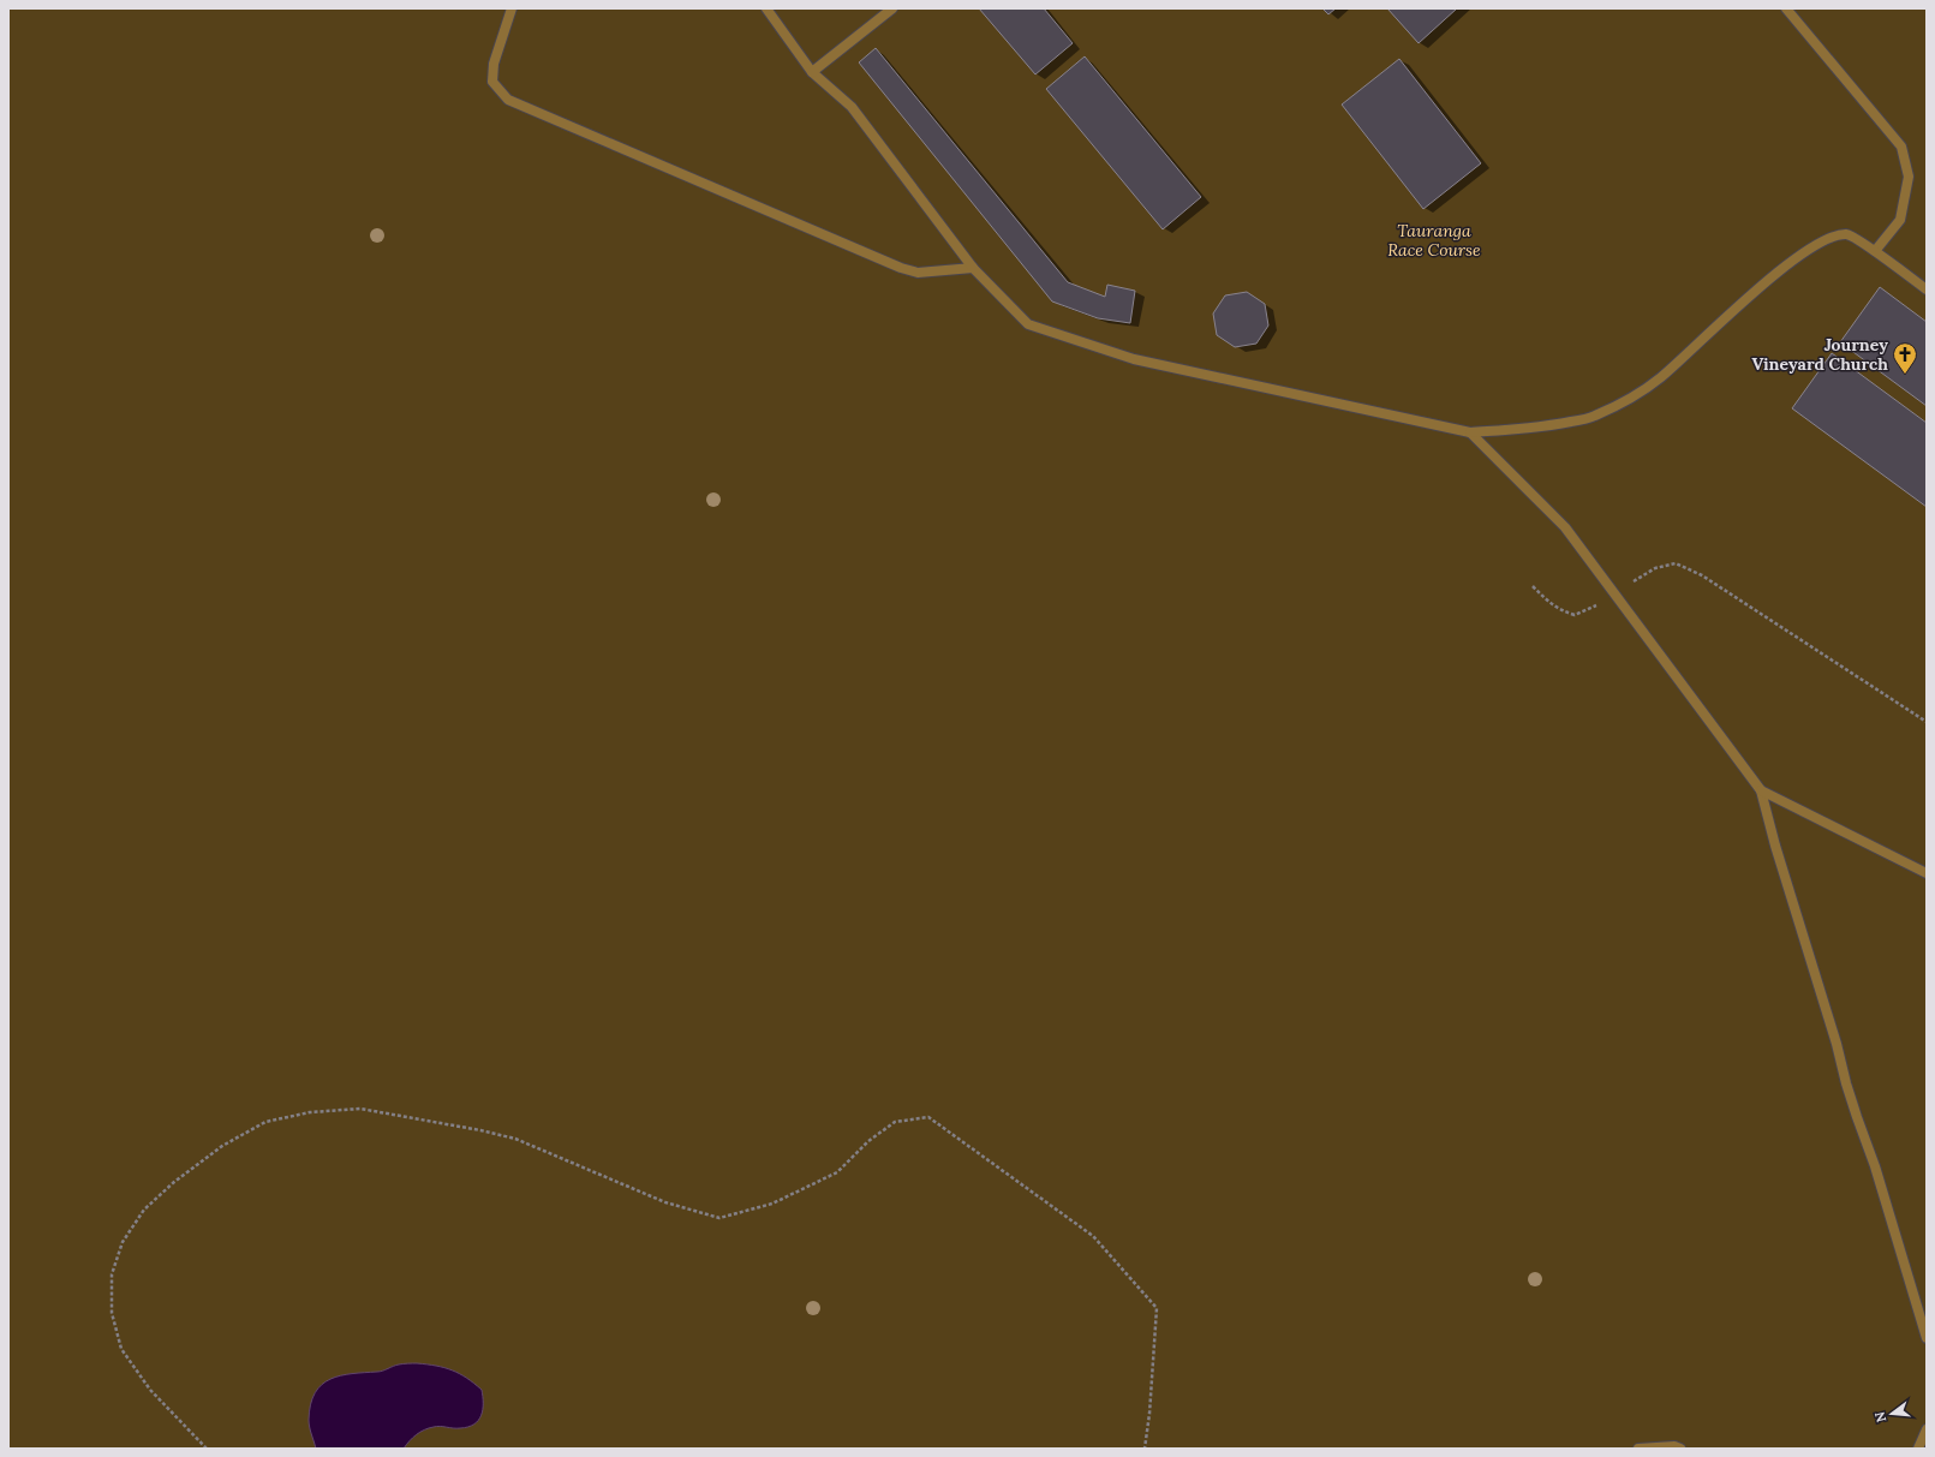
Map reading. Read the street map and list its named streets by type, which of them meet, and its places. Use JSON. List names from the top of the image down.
{
  "parks": ["Tauranga Race Course"],
  "places": {
    "church": ["Journey Vineyard Church"]
  },
  "north": "left"
}
